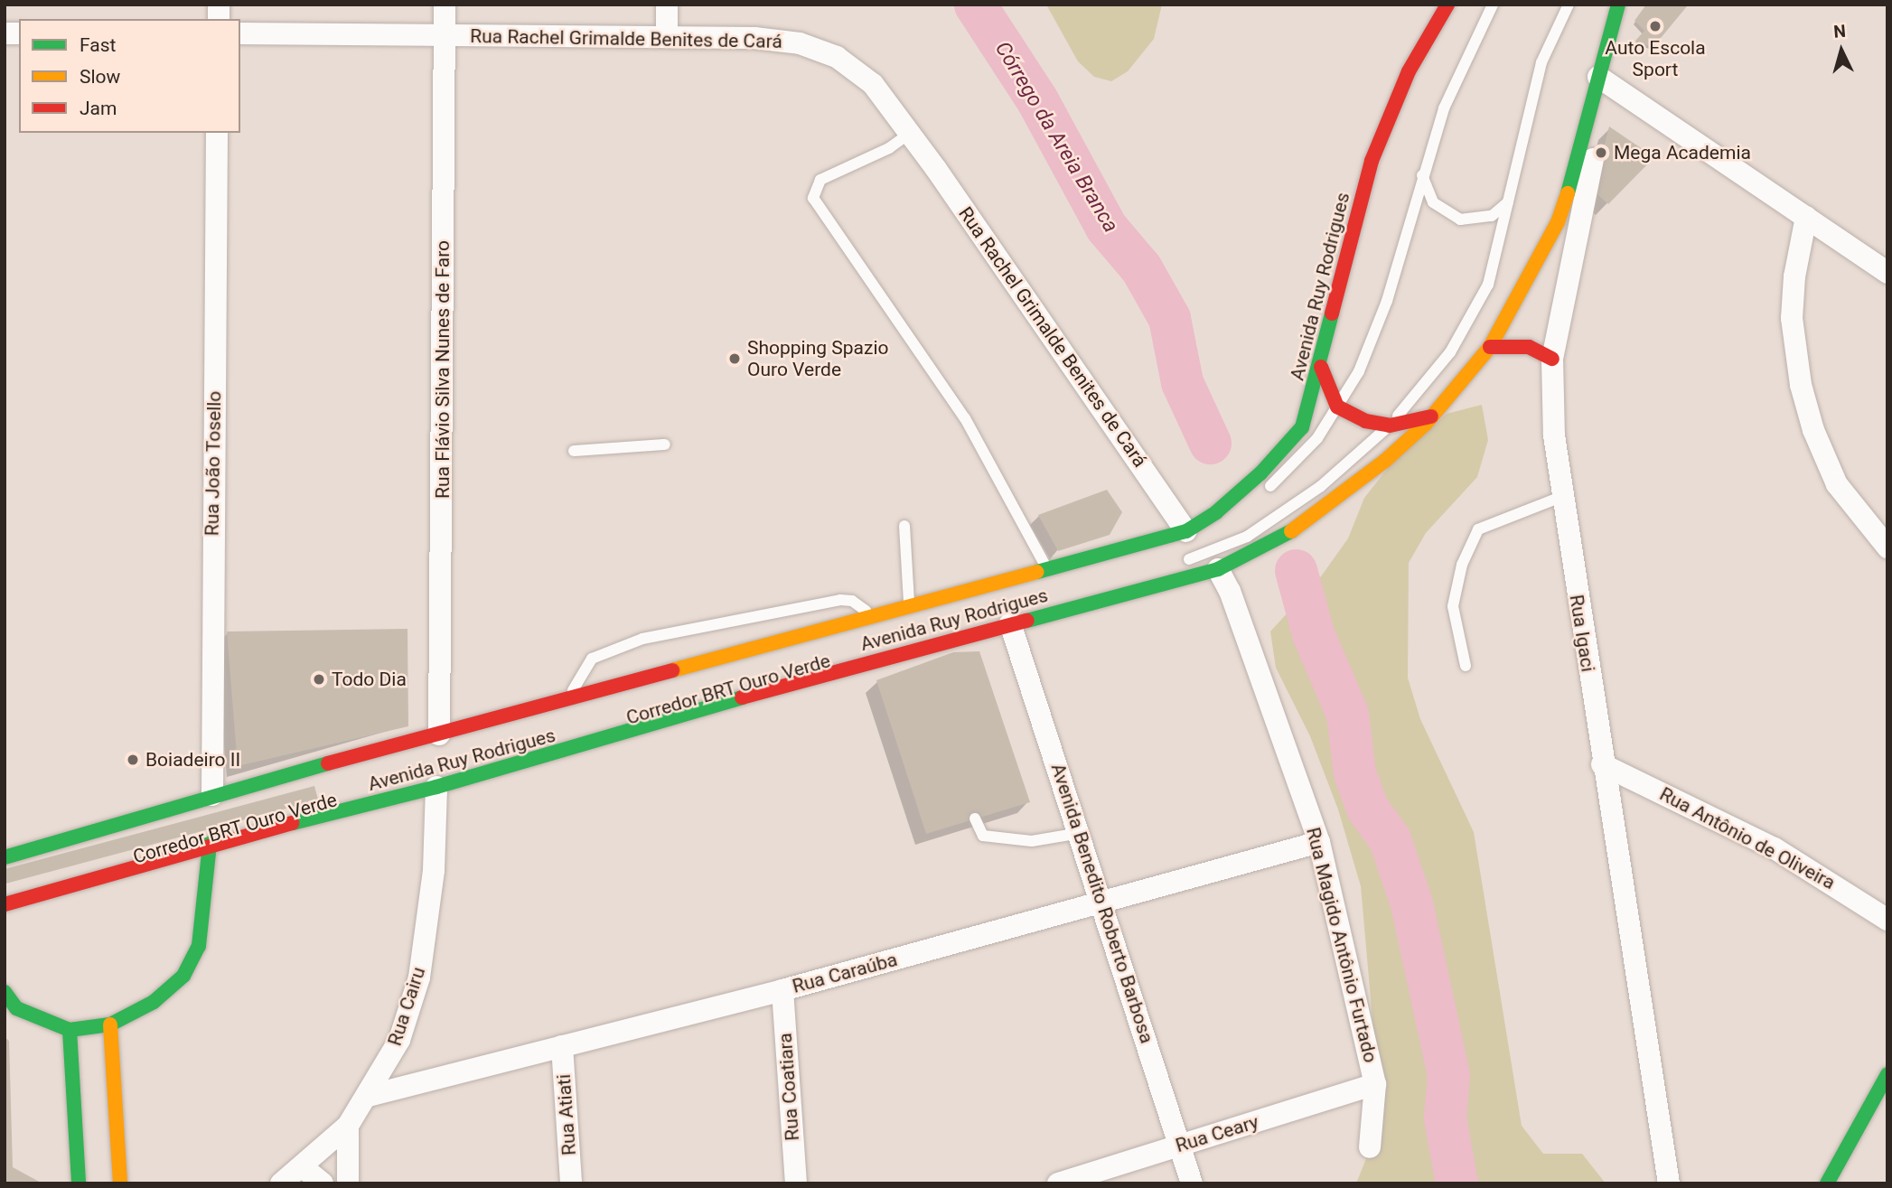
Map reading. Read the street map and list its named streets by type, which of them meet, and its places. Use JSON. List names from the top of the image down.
{
  "streets": {
    "main road": ["Avenida Ruy Rodrigues"],
    "street": [
      "Rua Rachel Grimalde Benites de Cará",
      "Rua Flávio Silva Nunes de Faro",
      "Rua João Tosello",
      "Rua Igaci",
      "Rua Antônio de Oliveira",
      "Avenida Benedito Roberto Barbosa",
      "Rua Magido Antônio Furtado",
      "Rua Caraúba",
      "Rua Cairu",
      "Rua Coatiara",
      "Rua Atiati",
      "Rua Ceary"
    ],
    "lane": ["Corredor BRT Ouro Verde"]
  },
  "crossings": [
    ["Rua Rachel Grimalde Benites de Cará", "Avenida Ruy Rodrigues"],
    ["Rua Rachel Grimalde Benites de Cará", "Rua Flávio Silva Nunes de Faro"],
    ["Avenida Ruy Rodrigues", "Rua Flávio Silva Nunes de Faro"],
    ["Avenida Ruy Rodrigues", "Rua João Tosello"],
    ["Avenida Ruy Rodrigues", "Rua Igaci"],
    ["Avenida Ruy Rodrigues", "Corredor BRT Ouro Verde"],
    ["Avenida Ruy Rodrigues", "Avenida Benedito Roberto Barbosa"],
    ["Avenida Ruy Rodrigues", "Rua Magido Antônio Furtado"],
    ["Avenida Ruy Rodrigues", "Rua Cairu"],
    ["Rua João Tosello", "Corredor BRT Ouro Verde"],
    ["Rua Igaci", "Rua Antônio de Oliveira"],
    ["Avenida Benedito Roberto Barbosa", "Rua Caraúba"],
    ["Avenida Benedito Roberto Barbosa", "Rua Ceary"],
    ["Rua Magido Antônio Furtado", "Rua Caraúba"],
    ["Rua Magido Antônio Furtado", "Rua Ceary"],
    ["Rua Caraúba", "Rua Cairu"],
    ["Rua Caraúba", "Rua Coatiara"],
    ["Rua Caraúba", "Rua Atiati"]
  ],
  "water": ["Córrego da Areia Branca"],
  "places": [
    "Auto Escola Sport",
    "Mega Academia",
    "Shopping Spazio Ouro Verde",
    "Todo Dia",
    "Boiadeiro II"
  ],
  "legend": ["Fast", "Slow", "Jam"],
  "north": "top"
}
